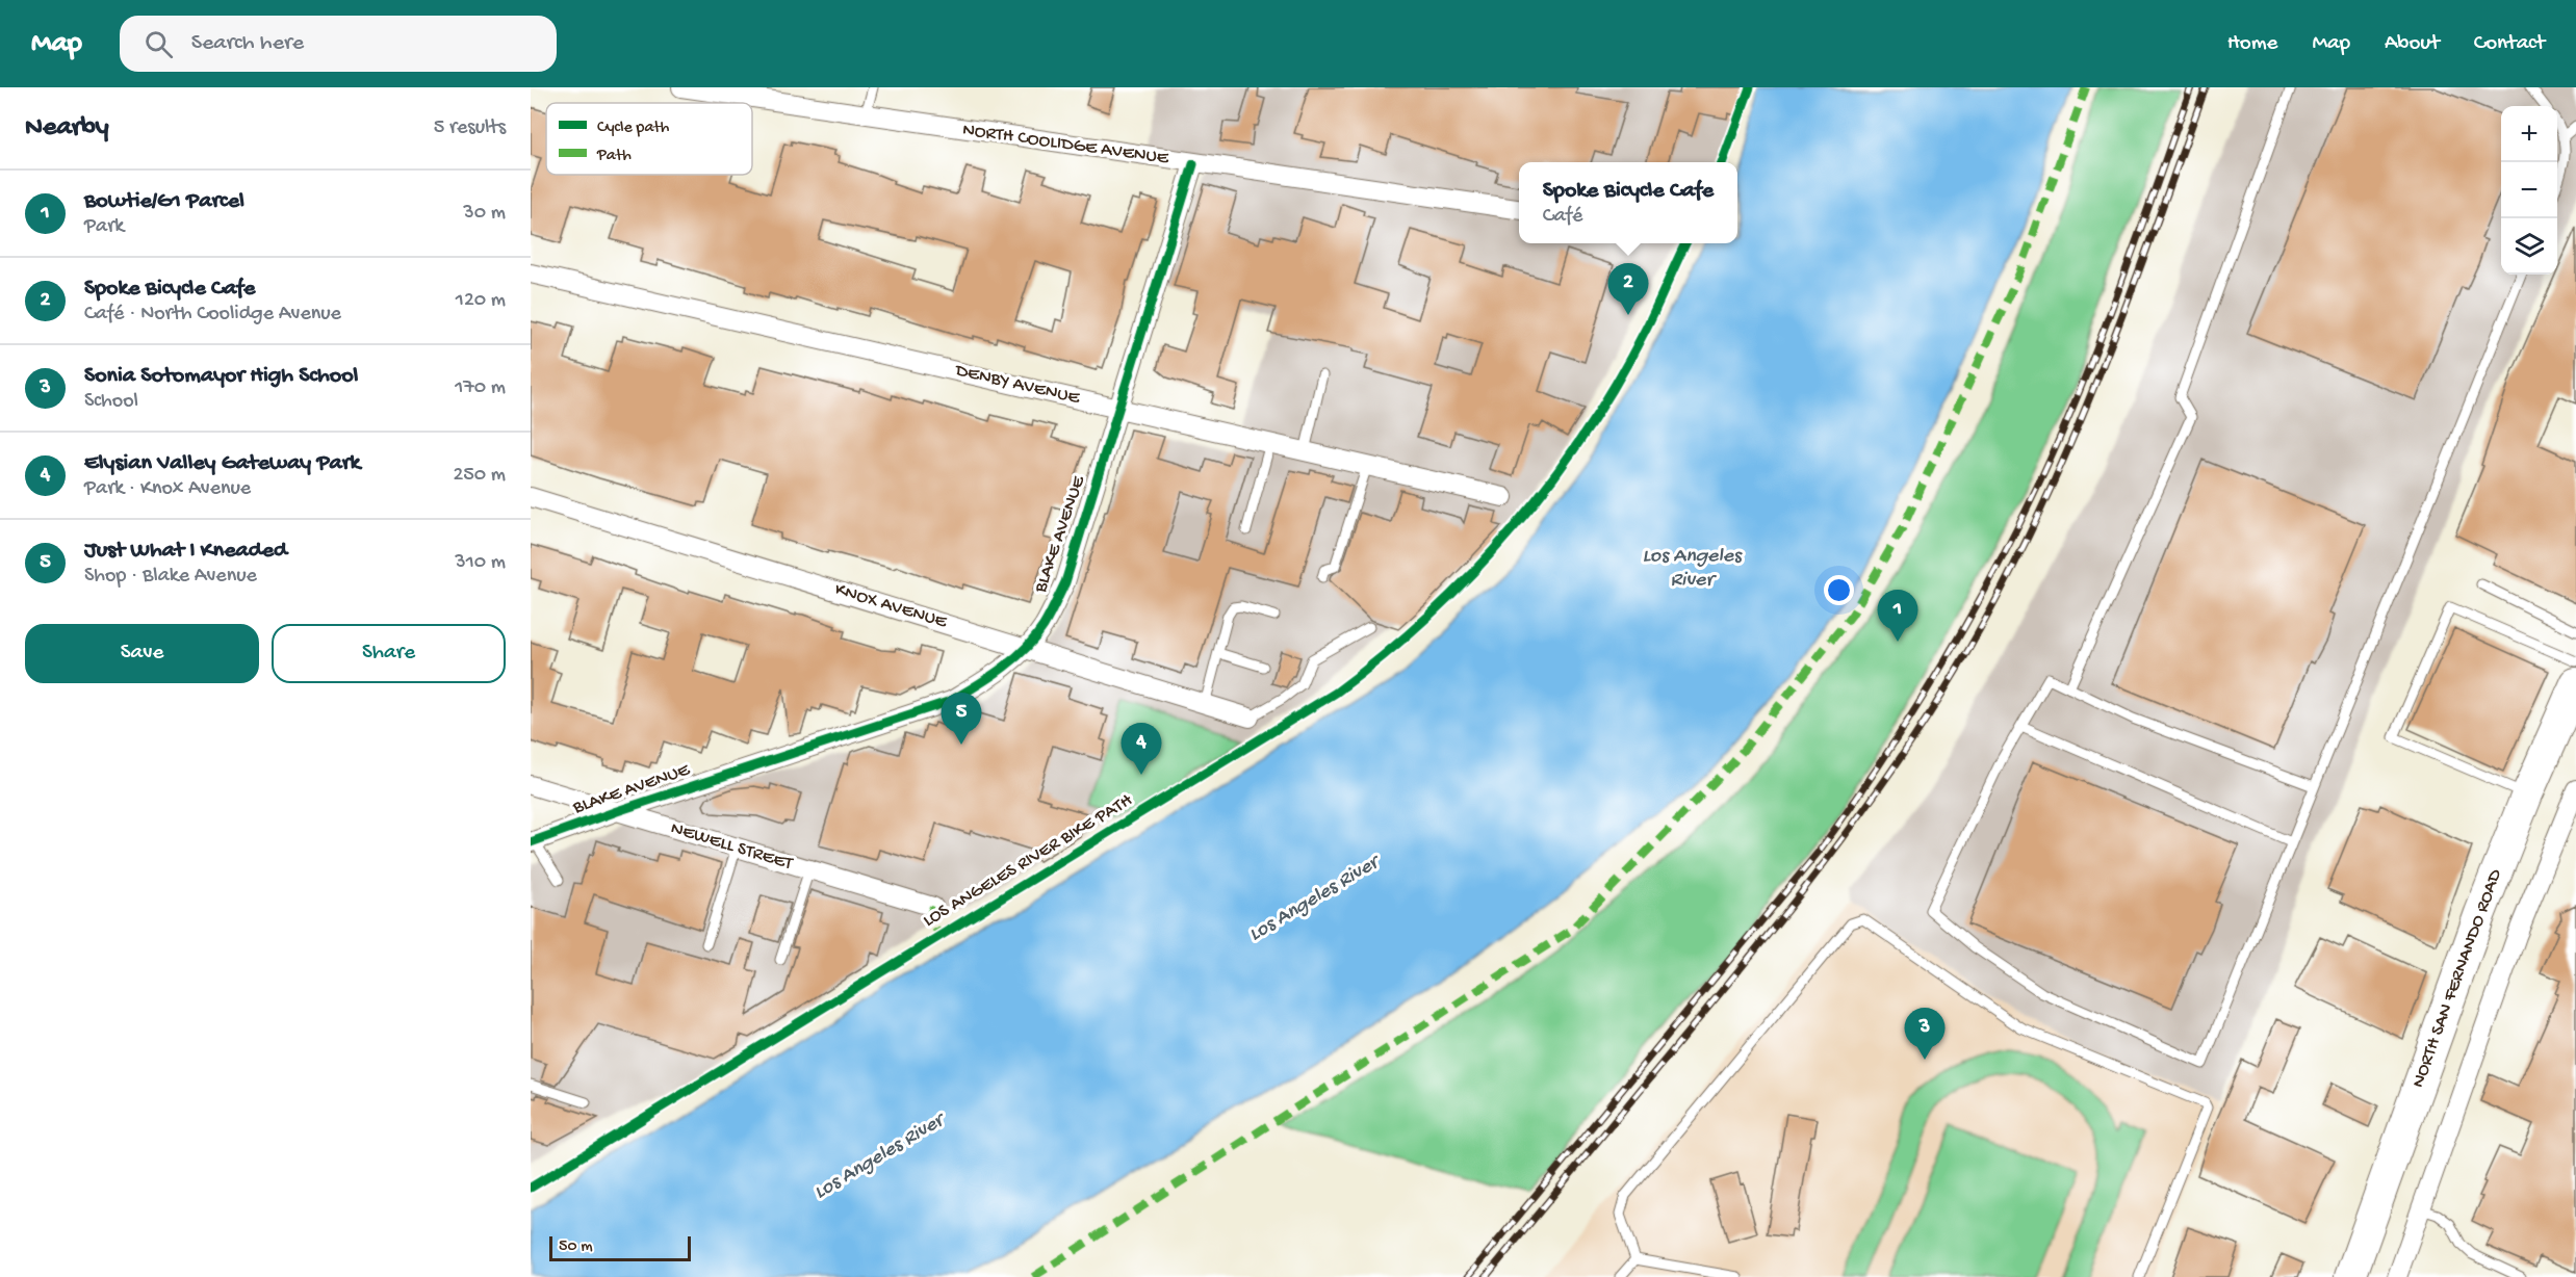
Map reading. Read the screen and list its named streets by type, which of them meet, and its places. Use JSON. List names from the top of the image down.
{
  "streets": {
    "main road": ["NORTH SAN FERNANDO ROAD"],
    "street": [
      "NORTH COOLIDGE AVENUE",
      "DENBY AVENUE",
      "BLAKE AVENUE",
      "KNOX AVENUE",
      "NEWELL STREET"
    ],
    "cycle path": ["LOS ANGELES RIVER BIKE PATH"]
  },
  "crossings": [
    ["NORTH COOLIDGE AVENUE", "BLAKE AVENUE"],
    ["DENBY AVENUE", "BLAKE AVENUE"],
    ["BLAKE AVENUE", "KNOX AVENUE"],
    ["BLAKE AVENUE", "NEWELL STREET"]
  ],
  "water": ["Los Angeles River"],
  "legend": ["Cycle path", "Path"],
  "scale_bar": "50 m",
  "page": {
    "header": "Map",
    "search": "Search here",
    "nav": [
      "Home",
      "Map",
      "About",
      "Contact"
    ],
    "heading": ["Nearby", "5 results"],
    "map_buttons": ["+", "−"],
    "popup": ["Spoke Bicycle Cafe", "Café"],
    "list": [
      {
        "mark": "1",
        "name": "Bowtie/G1 Parcel",
        "note": "Park",
        "value": "30 m"
      },
      {
        "mark": "2",
        "name": "Spoke Bicycle Cafe",
        "note": "Café · North Coolidge Avenue",
        "value": "120 m"
      },
      {
        "mark": "3",
        "name": "Sonia Sotomayor High School",
        "note": "School",
        "value": "170 m"
      },
      {
        "mark": "4",
        "name": "Elysian Valley Gateway Park",
        "note": "Park · Knox Avenue",
        "value": "250 m"
      },
      {
        "mark": "5",
        "name": "Just What I Kneaded",
        "note": "Shop · Blake Avenue",
        "value": "310 m"
      }
    ],
    "pins": [
      "2",
      "1",
      "5",
      "4",
      "3"
    ],
    "buttons": ["Save", "Share"],
    "scale": "50 m"
  }
}
